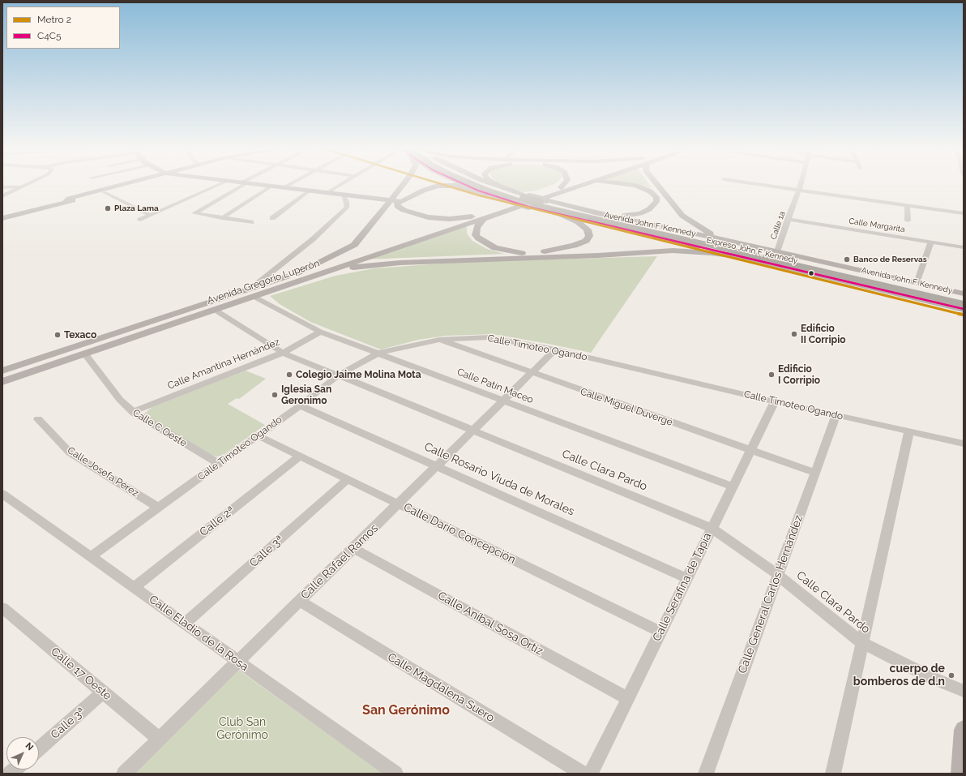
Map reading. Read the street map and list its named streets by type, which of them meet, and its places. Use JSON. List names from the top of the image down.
{
  "streets": {
    "highway": ["Expreso John F. Kennedy"],
    "main road": ["Avenida John F. Kennedy", "Avenida Gregorio Luperón"],
    "street": [
      "Calle 1a",
      "Calle Margarita",
      "Calle Timoteo Ogando",
      "Calle Amantina Hernández",
      "Calle Patín Maceo",
      "Calle Miguel Duvergé",
      "Calle C Oeste",
      "Calle Clara Pardo",
      "Calle Josefa Pérez",
      "Calle Rosario Viuda de Morales",
      "Calle 2ª",
      "Calle Darío Concepción",
      "Calle 3ª",
      "Calle Rafael Ramos",
      "Calle Serafina de Tapia",
      "Calle General Carlos Hernández",
      "Calle Aníbal Sosa Ortiz",
      "Calle Eladio de la Rosa",
      "Calle 17 Oeste",
      "Calle Magdalena Suero"
    ]
  },
  "crossings": [
    ["Avenida John F. Kennedy", "Calle 1a"],
    ["Avenida John F. Kennedy", "Expreso John F. Kennedy"],
    ["Avenida John F. Kennedy", "Avenida Gregorio Luperón"],
    ["Calle 1a", "Calle Margarita"],
    ["Expreso John F. Kennedy", "Avenida Gregorio Luperón"],
    ["Avenida Gregorio Luperón", "Calle Patín Maceo"],
    ["Avenida Gregorio Luperón", "Calle C Oeste"],
    ["Avenida Gregorio Luperón", "Calle Clara Pardo"],
    ["Calle Timoteo Ogando", "Calle Patín Maceo"],
    ["Calle Timoteo Ogando", "Calle Miguel Duvergé"],
    ["Calle Timoteo Ogando", "Calle C Oeste"],
    ["Calle Timoteo Ogando", "Calle Clara Pardo"],
    ["Calle Timoteo Ogando", "Calle Josefa Pérez"],
    ["Calle Timoteo Ogando", "Calle Rosario Viuda de Morales"],
    ["Calle Timoteo Ogando", "Calle Darío Concepción"],
    ["Calle Timoteo Ogando", "Calle Rafael Ramos"],
    ["Calle Timoteo Ogando", "Calle Serafina de Tapia"],
    ["Calle Timoteo Ogando", "Calle General Carlos Hernández"],
    ["Calle Timoteo Ogando", "Calle Eladio de la Rosa"],
    ["Calle Amantina Hernández", "Calle Patín Maceo"],
    ["Calle Amantina Hernández", "Calle C Oeste"],
    ["Calle Amantina Hernández", "Calle Clara Pardo"],
    ["Calle Patín Maceo", "Calle Rafael Ramos"],
    ["Calle Patín Maceo", "Calle Serafina de Tapia"],
    ["Calle Miguel Duvergé", "Calle Rafael Ramos"],
    ["Calle Miguel Duvergé", "Calle Serafina de Tapia"],
    ["Calle Miguel Duvergé", "Calle General Carlos Hernández"],
    ["Calle Clara Pardo", "Calle Rafael Ramos"],
    ["Calle Clara Pardo", "Calle Serafina de Tapia"],
    ["Calle Clara Pardo", "Calle General Carlos Hernández"],
    ["Calle Rosario Viuda de Morales", "Calle Rafael Ramos"],
    ["Calle Rosario Viuda de Morales", "Calle Serafina de Tapia"],
    ["Calle 2ª", "Calle Darío Concepción"],
    ["Calle 2ª", "Calle Eladio de la Rosa"],
    ["Calle Darío Concepción", "Calle 3ª"],
    ["Calle Darío Concepción", "Calle Rafael Ramos"],
    ["Calle Darío Concepción", "Calle Serafina de Tapia"],
    ["Calle 3ª", "Calle Eladio de la Rosa"],
    ["Calle 3ª", "Calle 17 Oeste"],
    ["Calle Rafael Ramos", "Calle Aníbal Sosa Ortiz"],
    ["Calle Rafael Ramos", "Calle Eladio de la Rosa"],
    ["Calle Rafael Ramos", "Calle 17 Oeste"],
    ["Calle Rafael Ramos", "Calle Magdalena Suero"],
    ["Calle Serafina de Tapia", "Calle Aníbal Sosa Ortiz"]
  ],
  "districts": ["San Gerónimo"],
  "parks": ["Club San Gerónimo"],
  "places": [
    "Plaza Lama",
    "Banco de Reservas",
    "Edificio II Corripio",
    "Texaco",
    "Colegio Jaime Molina Mota",
    "Edificio I Corripio",
    "Iglesia San Geronimo",
    "cuerpo de bomberos de d.n"
  ],
  "lines": ["metro line 2", "transit line C4C5"],
  "legend": ["Metro 2", "C4C5"],
  "north": "top right"
}
